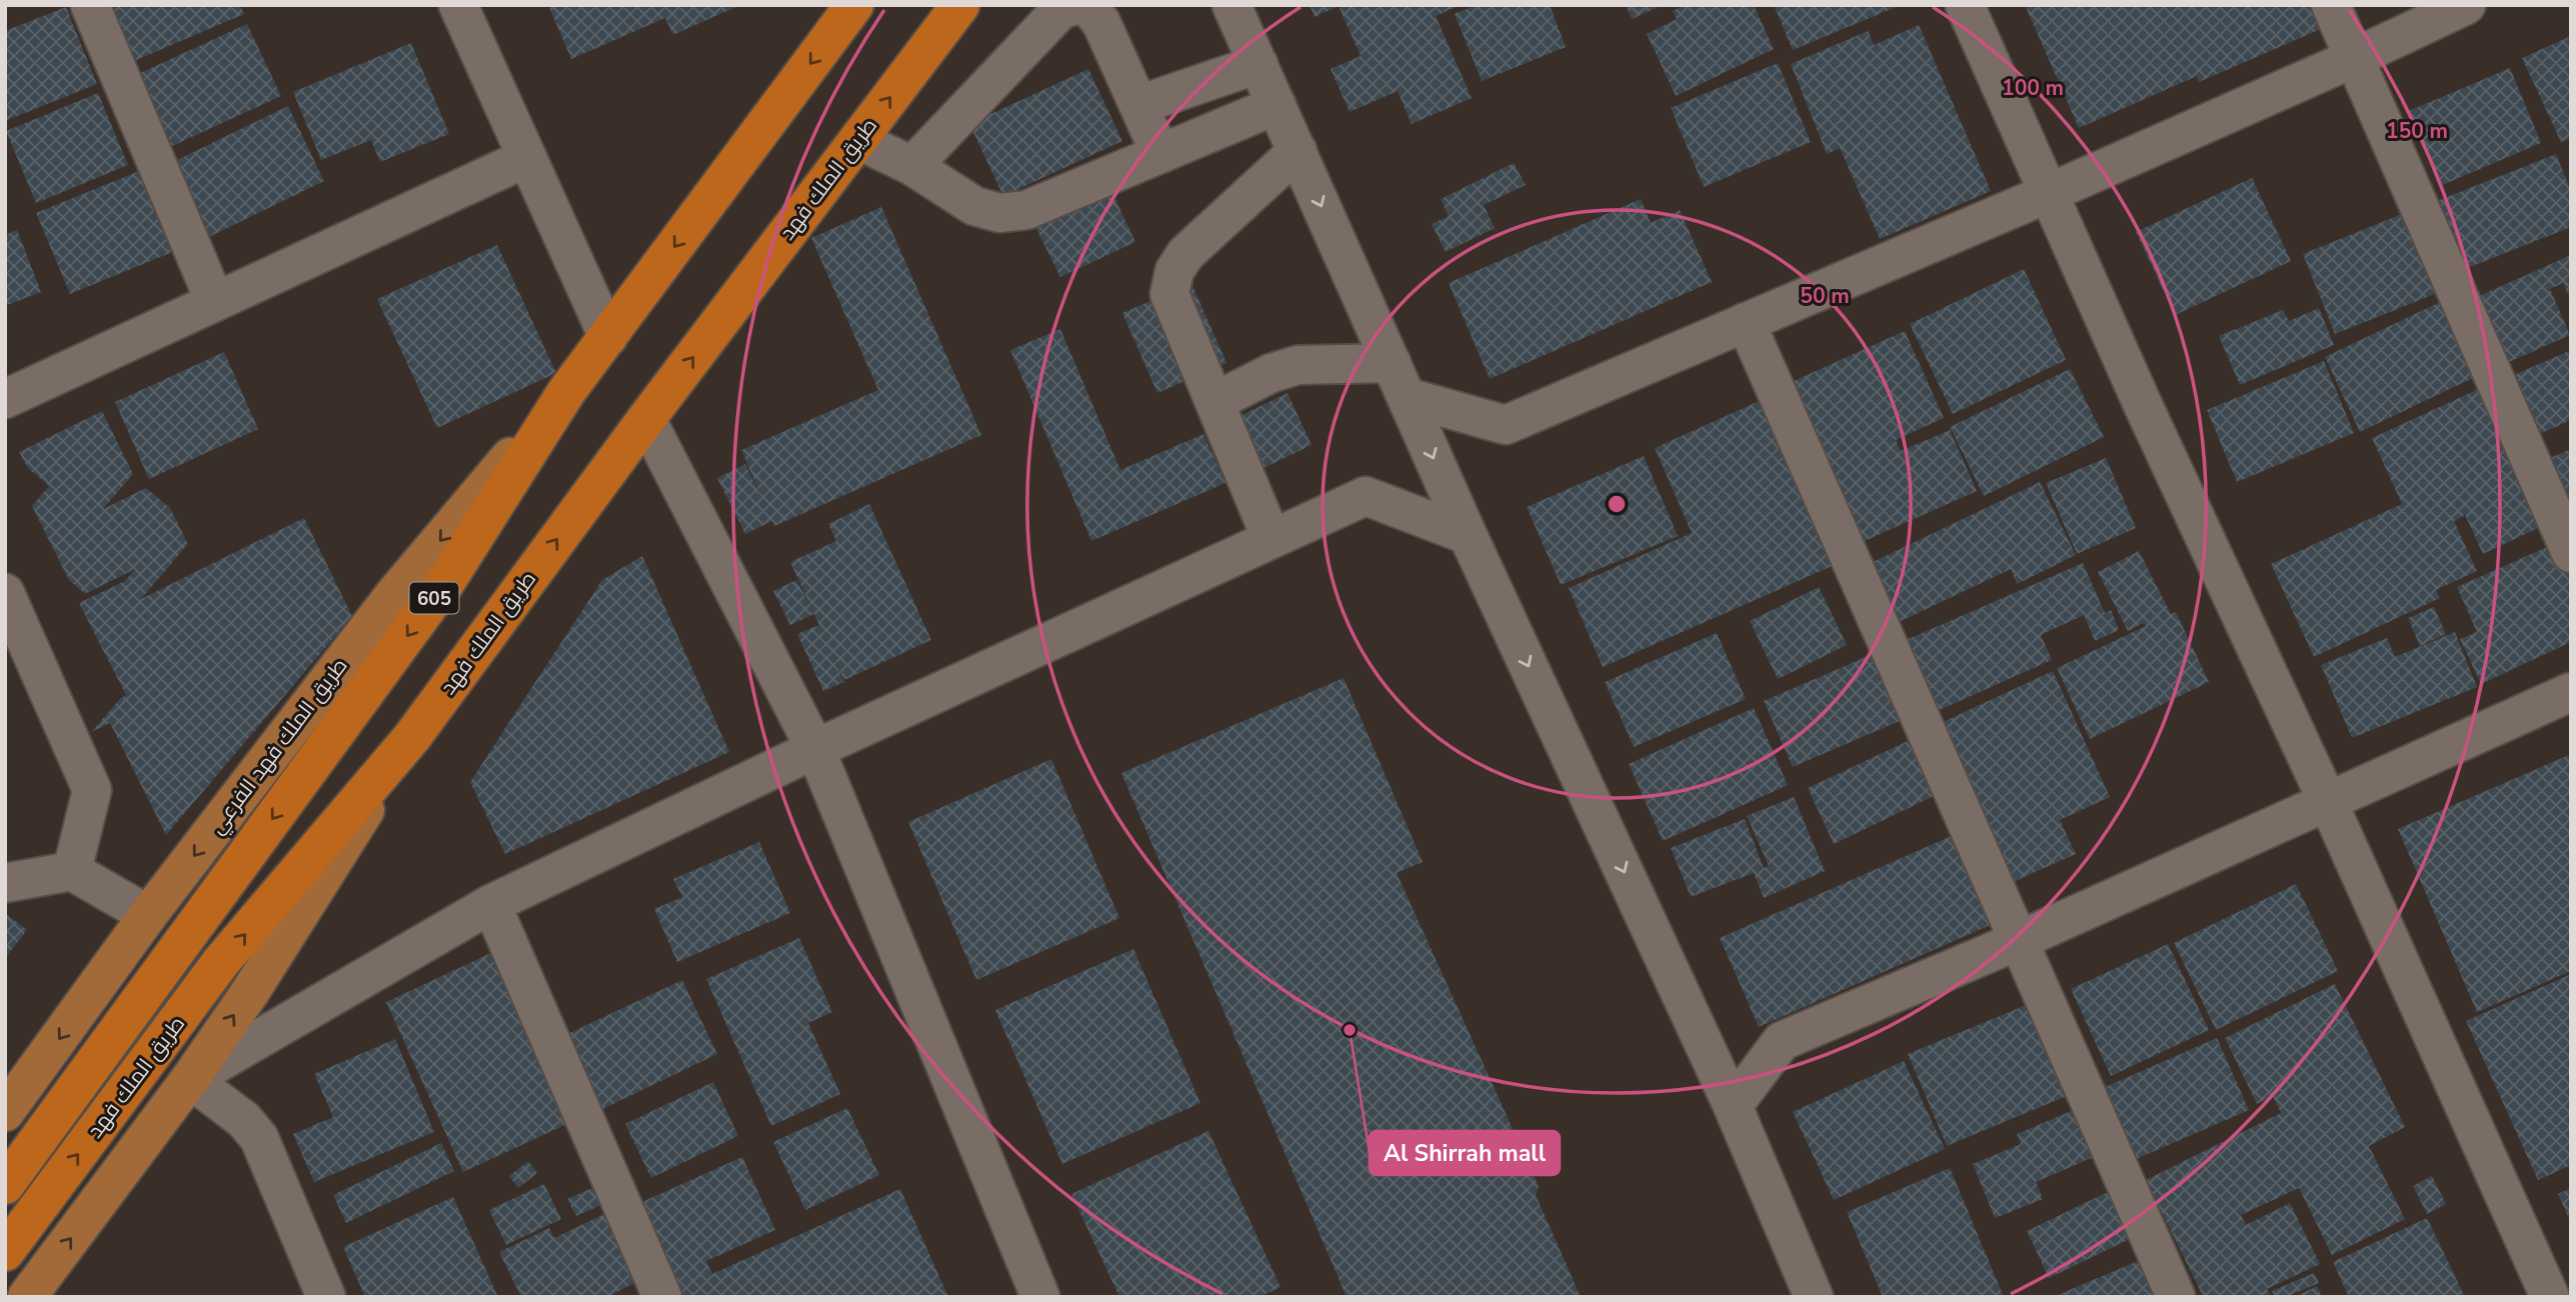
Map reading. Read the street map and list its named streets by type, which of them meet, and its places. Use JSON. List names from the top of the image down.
{
  "streets": {
    "highway": ["طريق الملك فهد", "605"],
    "main road": ["طريق الملك فهد الفرعي"]
  },
  "crossings": [
    ["طريق الملك فهد", "طريق الملك فهد الفرعي"]
  ],
  "places": ["Al Shirrah mall"],
  "rings": ["100 m", "150 m", "50 m"]
}
